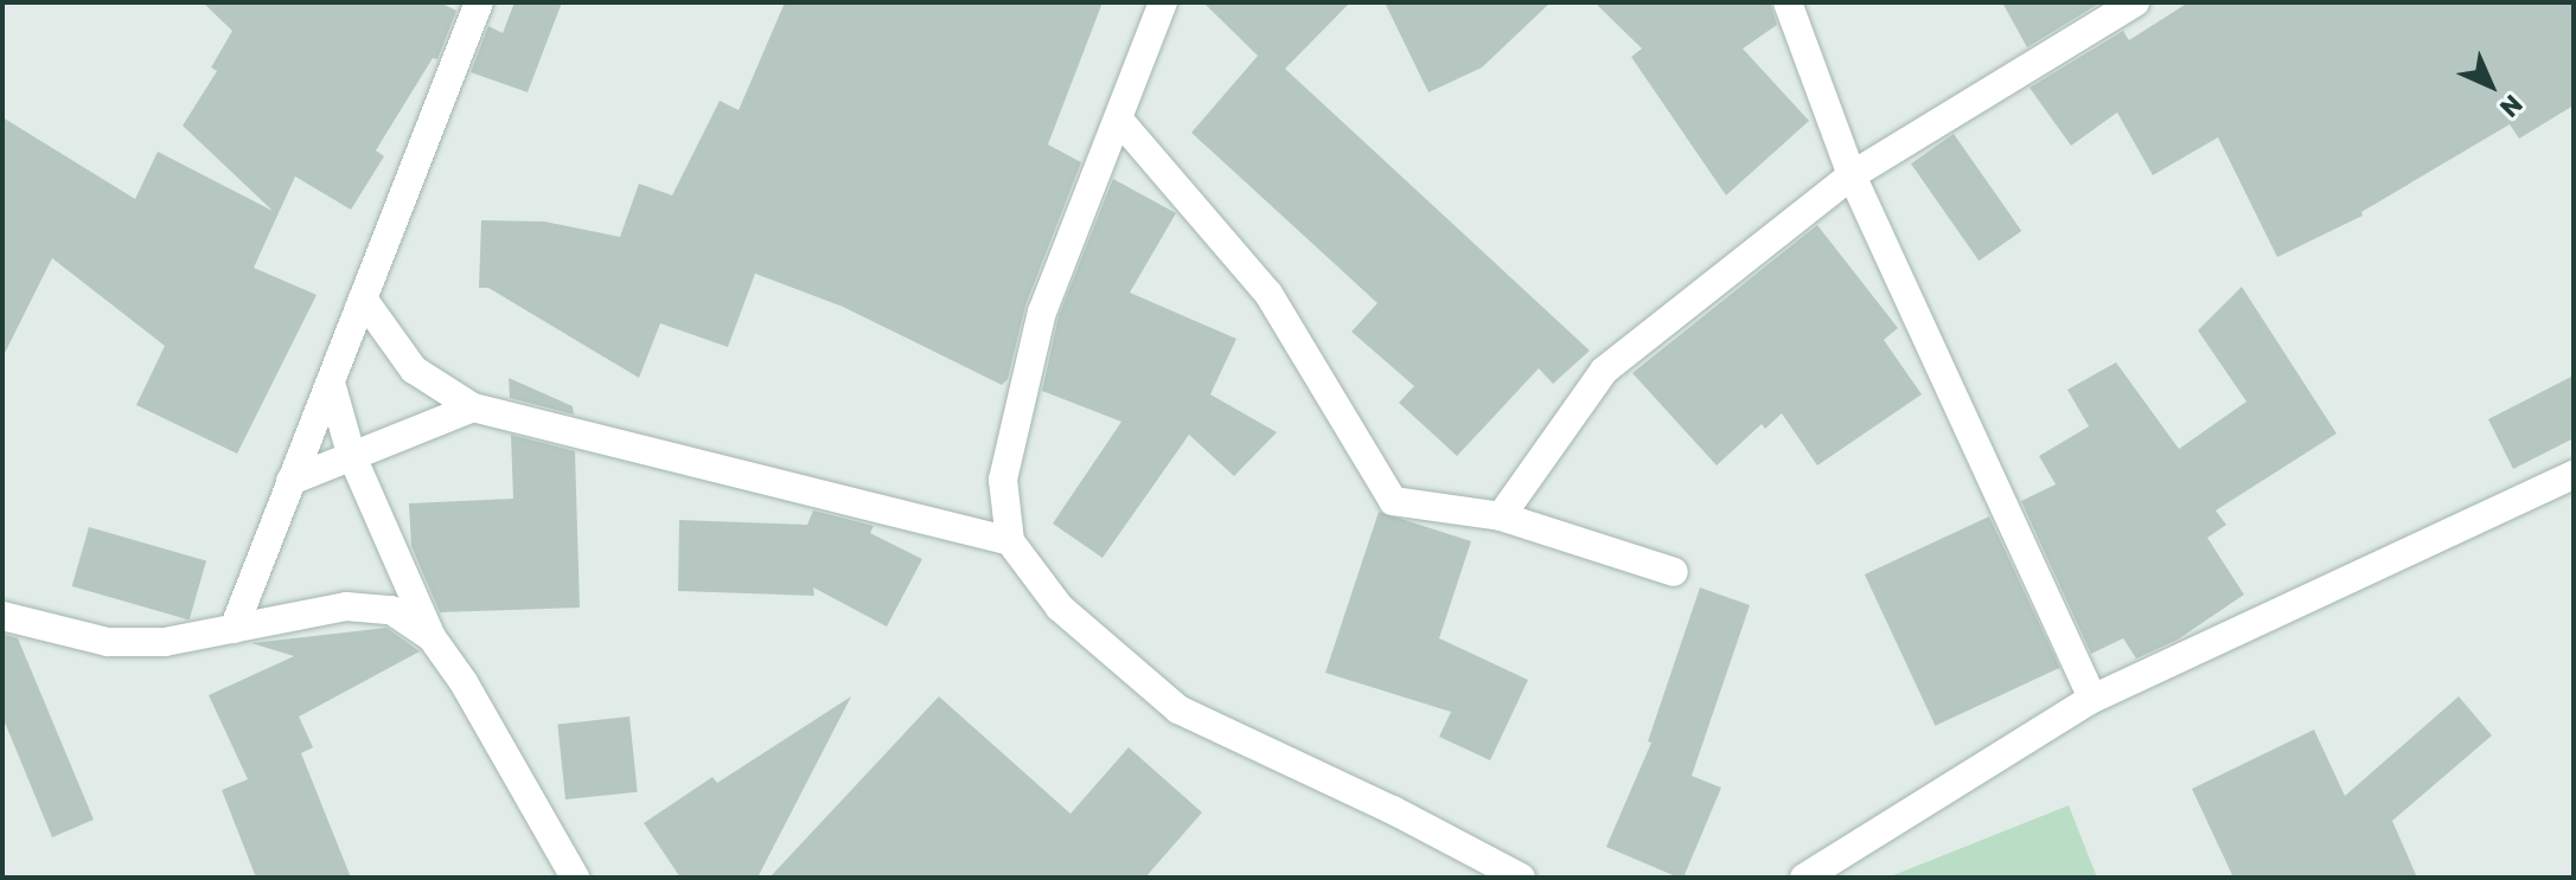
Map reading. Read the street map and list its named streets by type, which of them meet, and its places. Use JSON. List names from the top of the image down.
{
  "north": "bottom right"
}
